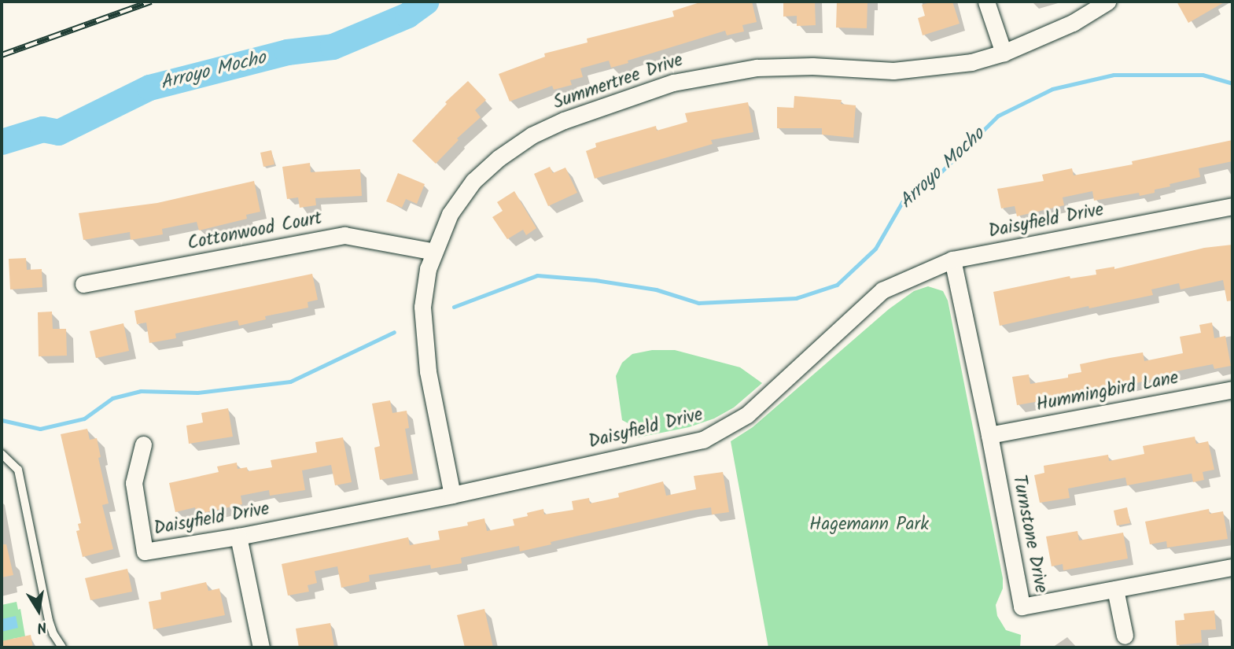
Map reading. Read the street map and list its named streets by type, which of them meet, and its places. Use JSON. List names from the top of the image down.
{
  "streets": {
    "street": [
      "Summertree Drive",
      "Daisyfield Drive",
      "Cottonwood Court",
      "Hummingbird Lane",
      "Turnstone Drive"
    ]
  },
  "crossings": [
    ["Summertree Drive", "Daisyfield Drive"],
    ["Summertree Drive", "Cottonwood Court"],
    ["Daisyfield Drive", "Turnstone Drive"],
    ["Hummingbird Lane", "Turnstone Drive"]
  ],
  "water": ["Arroyo Mocho"],
  "parks": ["Hagemann Park"],
  "north": "bottom"
}
